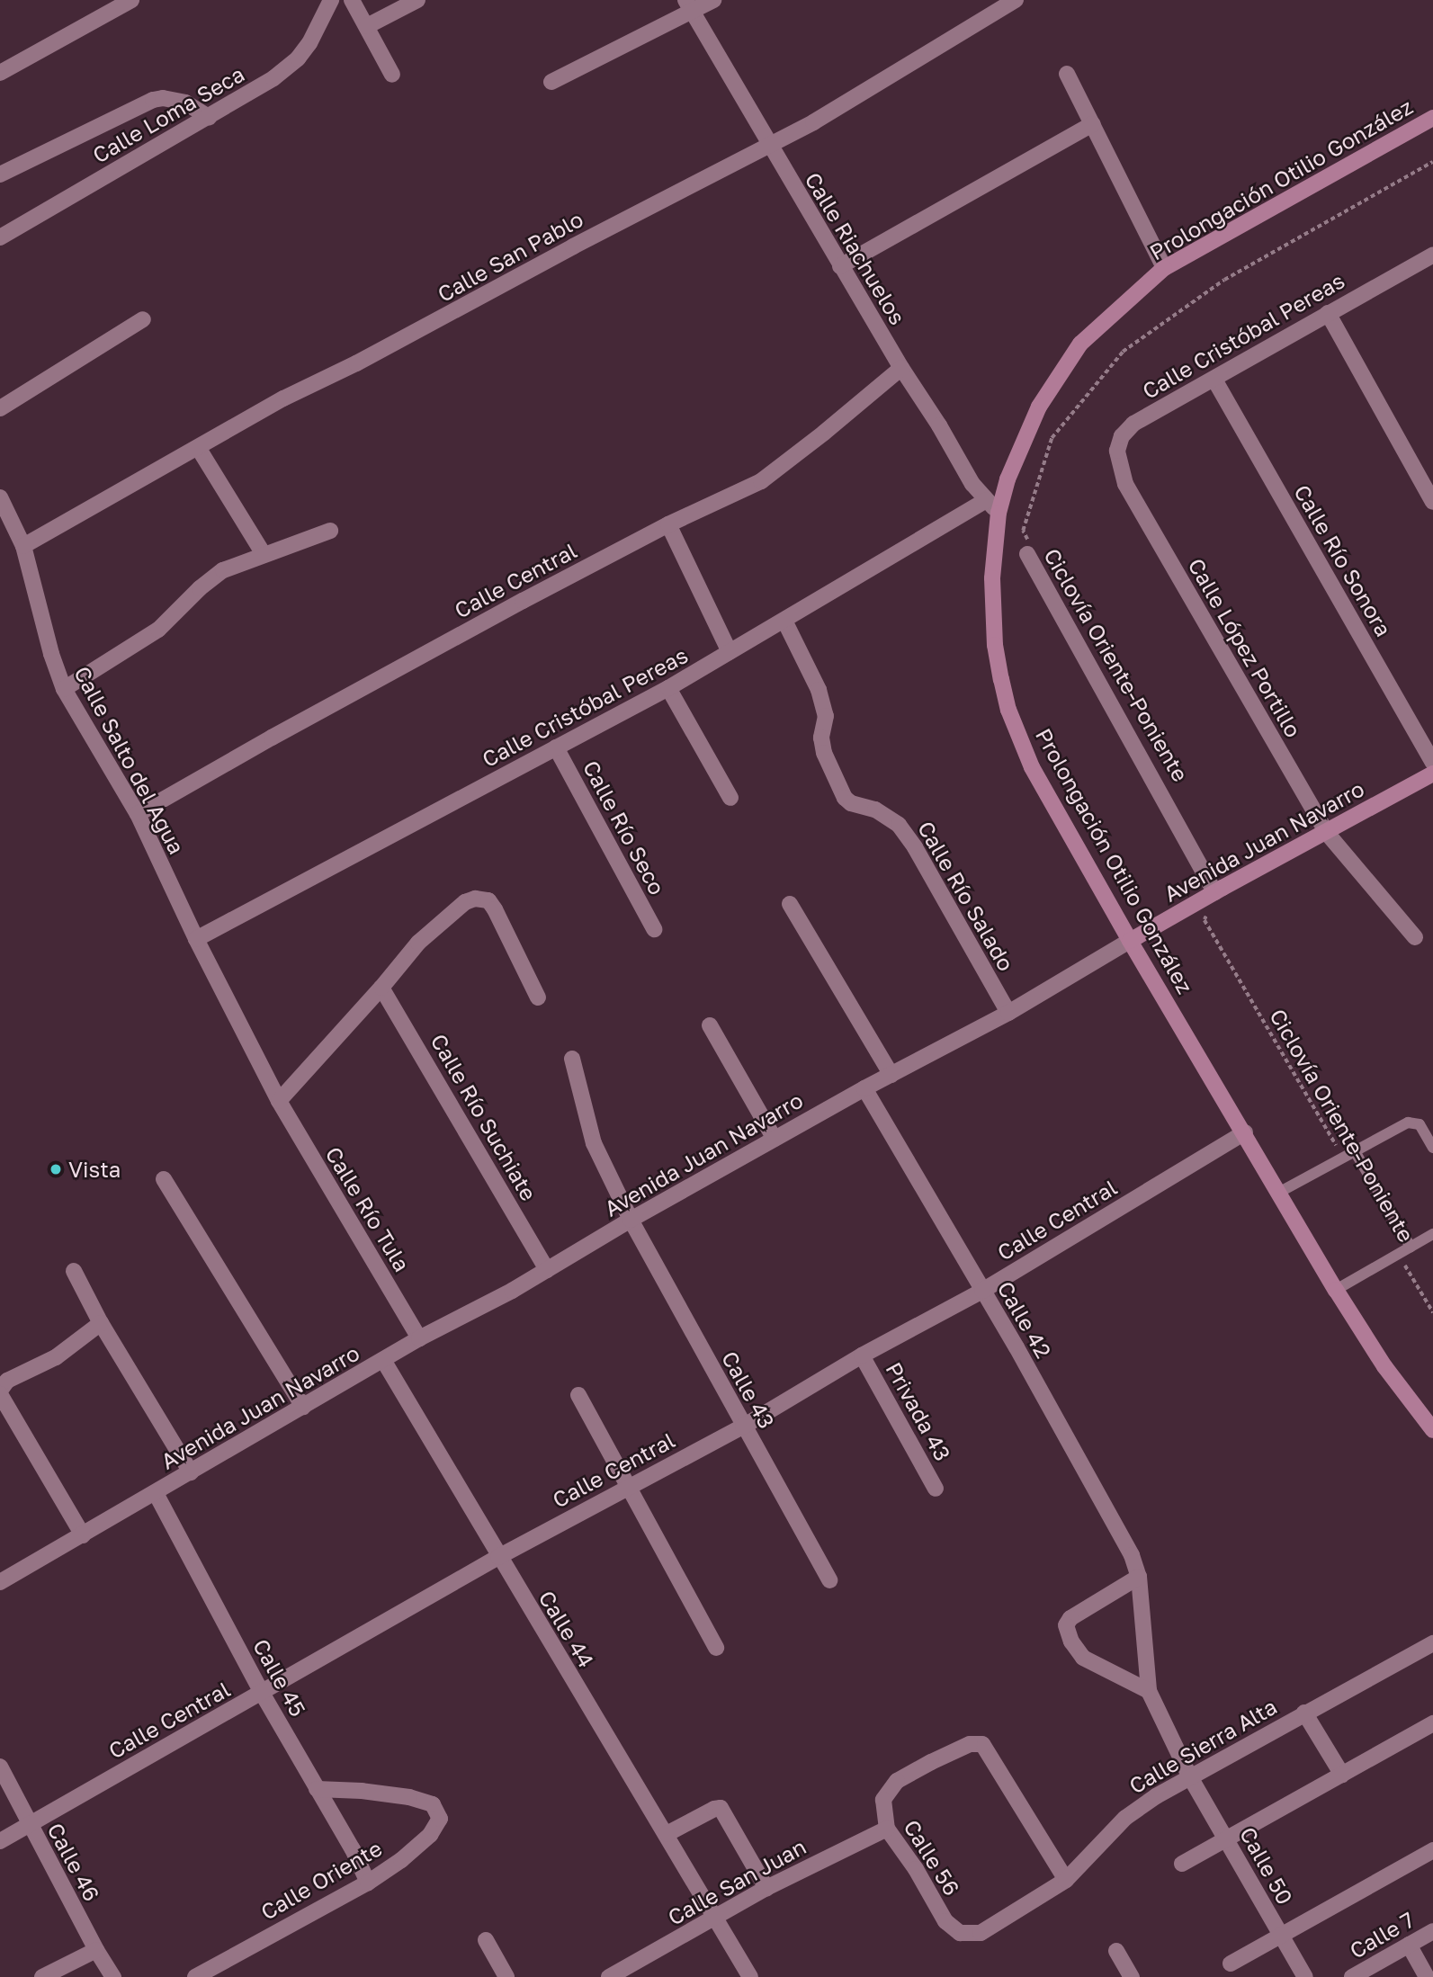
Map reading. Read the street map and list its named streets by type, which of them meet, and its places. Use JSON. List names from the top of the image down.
{
  "streets": {
    "main road": ["Prolongación Otilio González", "Avenida Juan Navarro"],
    "street": [
      "Calle Loma Seca",
      "Calle Riachuelos",
      "Calle San Pablo",
      "Calle Cristóbal Pereas",
      "Calle Río Sonora",
      "Calle Central",
      "Calle López Portillo",
      "Calle Salto del Agua",
      "Calle Río Seco",
      "Calle Río Salado",
      "Calle Río Suchiate",
      "Calle Río Tula",
      "Calle 42",
      "Calle 43",
      "Privada 43",
      "Calle 44",
      "Calle 45",
      "Calle Sierra Alta",
      "Calle 56",
      "Calle 46",
      "Calle 50",
      "Calle Oriente",
      "Calle San Juan",
      "Calle 7"
    ],
    "path": ["Ciclovía Oriente-Poniente"]
  },
  "crossings": [
    ["Prolongación Otilio González", "Calle Riachuelos"],
    ["Prolongación Otilio González", "Calle Central"],
    ["Prolongación Otilio González", "Avenida Juan Navarro"],
    ["Calle Riachuelos", "Calle San Pablo"],
    ["Calle Riachuelos", "Calle Cristóbal Pereas"],
    ["Calle Riachuelos", "Calle Central"],
    ["Calle San Pablo", "Calle Salto del Agua"],
    ["Calle Cristóbal Pereas", "Calle Río Sonora"],
    ["Calle Cristóbal Pereas", "Calle López Portillo"],
    ["Calle Cristóbal Pereas", "Calle Salto del Agua"],
    ["Calle Cristóbal Pereas", "Calle Río Seco"],
    ["Calle Cristóbal Pereas", "Calle Río Salado"],
    ["Calle Central", "Calle Salto del Agua"],
    ["Calle Central", "Calle 42"],
    ["Calle Central", "Calle 43"],
    ["Calle Central", "Privada 43"],
    ["Calle Central", "Calle 44"],
    ["Calle Central", "Calle 45"],
    ["Calle Central", "Calle 46"],
    ["Calle López Portillo", "Avenida Juan Navarro"],
    ["Ciclovía Oriente-Poniente", "Avenida Juan Navarro"],
    ["Calle Salto del Agua", "Calle Río Tula"],
    ["Avenida Juan Navarro", "Calle Río Salado"],
    ["Avenida Juan Navarro", "Calle Río Suchiate"],
    ["Avenida Juan Navarro", "Calle Río Tula"],
    ["Avenida Juan Navarro", "Calle 42"],
    ["Avenida Juan Navarro", "Calle 43"],
    ["Avenida Juan Navarro", "Calle 44"],
    ["Avenida Juan Navarro", "Calle 45"],
    ["Calle 42", "Calle 50"],
    ["Calle 44", "Calle San Juan"],
    ["Calle 45", "Calle Oriente"],
    ["Calle Sierra Alta", "Calle 56"],
    ["Calle Sierra Alta", "Calle 50"],
    ["Calle 56", "Calle San Juan"]
  ],
  "places": ["Vista"]
}
